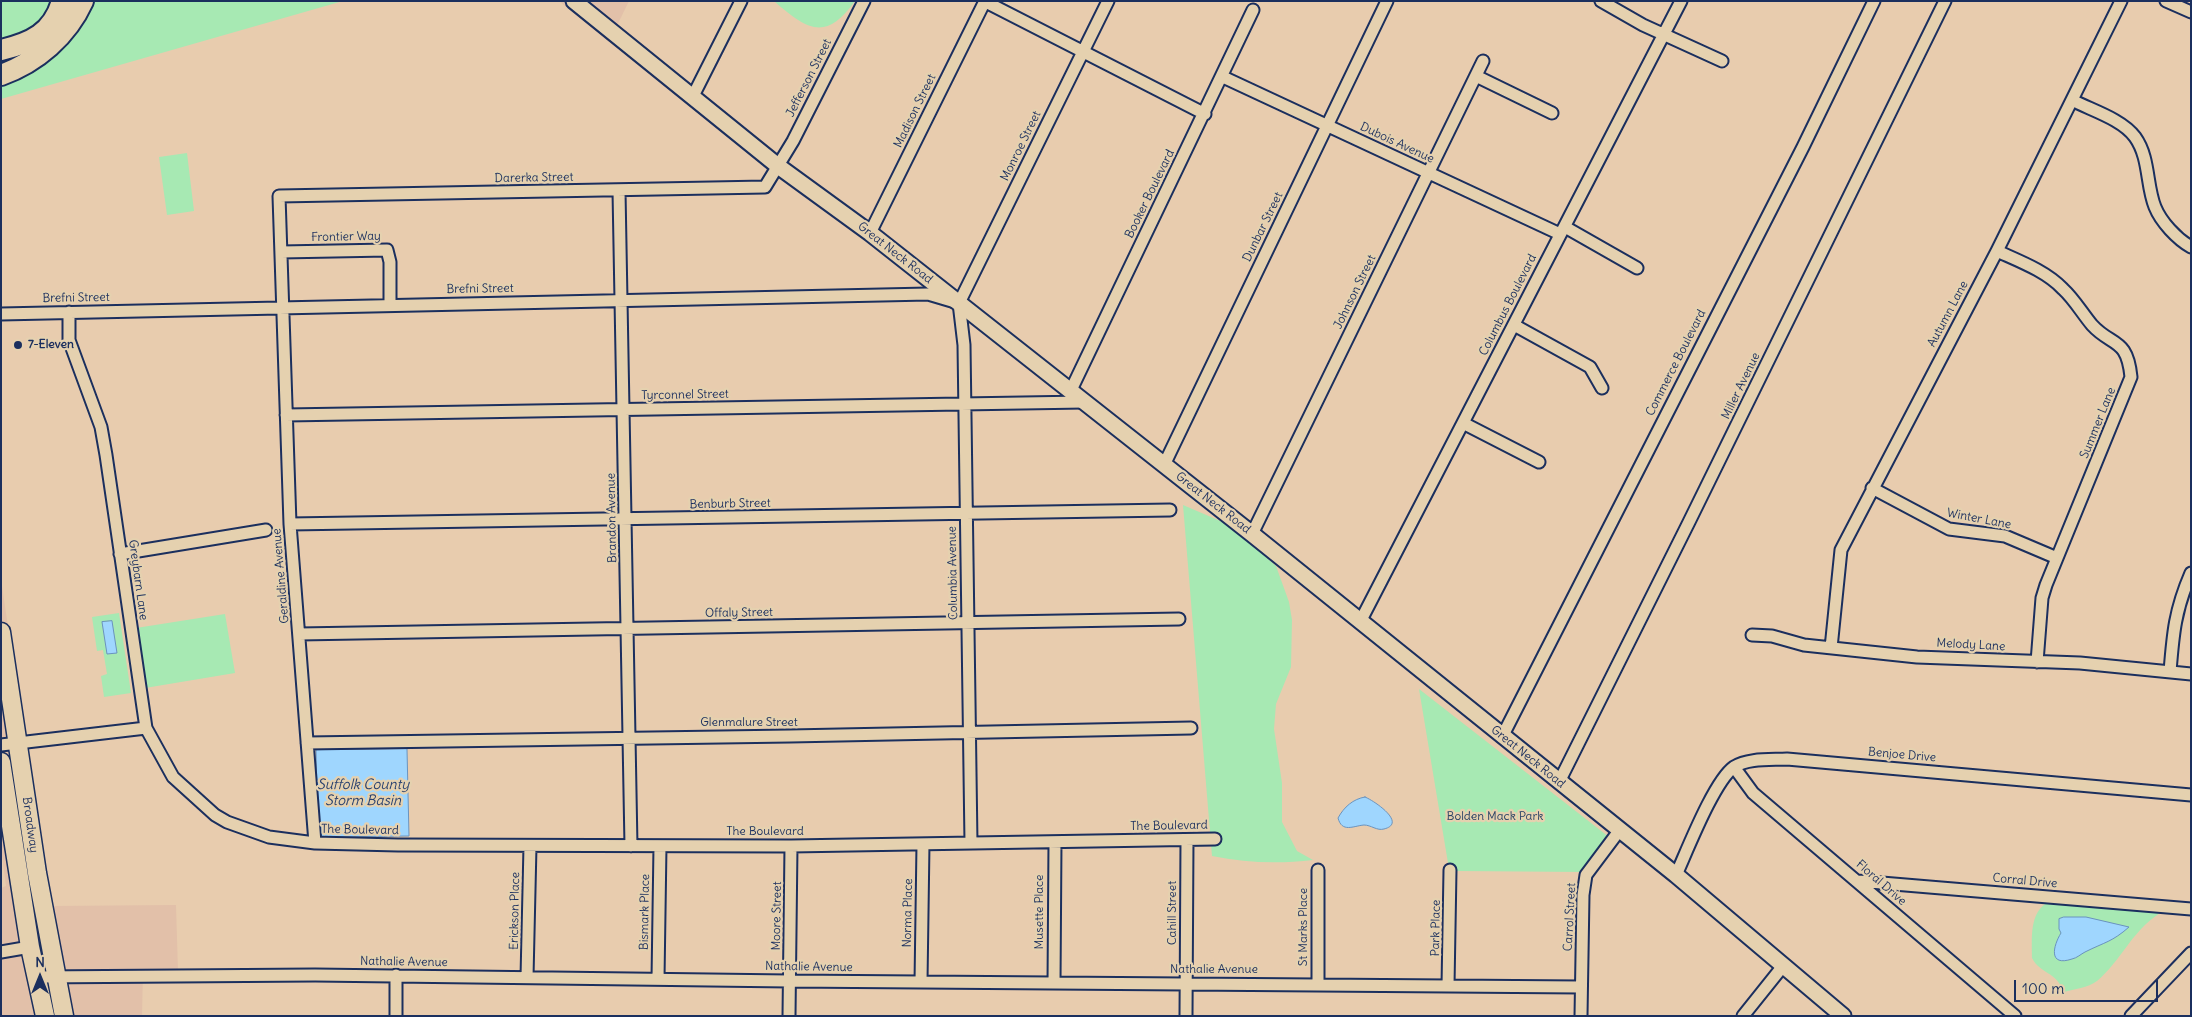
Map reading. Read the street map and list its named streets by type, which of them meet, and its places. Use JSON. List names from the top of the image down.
{
  "streets": {
    "main road": ["Great Neck Road", "Broadway"],
    "street": [
      "Jefferson Street",
      "Madison Street",
      "Dubois Avenue",
      "Monroe Street",
      "Darerka Street",
      "Booker Boulevard",
      "Dunbar Street",
      "Frontier Way",
      "Brefni Street",
      "Johnson Street",
      "Columbus Boulevard",
      "Autumn Lane",
      "Commerce Boulevard",
      "Miller Avenue",
      "Tyrconnel Street",
      "Summer Lane",
      "Benburb Street",
      "Brandon Avenue",
      "Winter Lane",
      "Columbia Avenue",
      "Geraldine Avenue",
      "Greybarn Lane",
      "Offaly Street",
      "Melody Lane",
      "Glenmalure Street",
      "Benjoe Drive",
      "The Boulevard",
      "Corral Drive",
      "Floral Drive",
      "Erickson Place",
      "Bismark Place",
      "Musette Place",
      "Norma Place",
      "Cahill Street",
      "Moore Street",
      "Carrol Street",
      "St Marks Place",
      "Park Place",
      "Nathalie Avenue"
    ]
  },
  "crossings": [
    ["Jefferson Street", "Darerka Street"],
    ["Jefferson Street", "Great Neck Road"],
    ["Madison Street", "Great Neck Road"],
    ["Dubois Avenue", "Booker Boulevard"],
    ["Dubois Avenue", "Dunbar Street"],
    ["Dubois Avenue", "Johnson Street"],
    ["Dubois Avenue", "Columbus Boulevard"],
    ["Monroe Street", "Great Neck Road"],
    ["Monroe Street", "Brefni Street"],
    ["Monroe Street", "Columbia Avenue"],
    ["Darerka Street", "Frontier Way"],
    ["Darerka Street", "Great Neck Road"],
    ["Darerka Street", "Brandon Avenue"],
    ["Booker Boulevard", "Great Neck Road"],
    ["Dunbar Street", "Great Neck Road"],
    ["Frontier Way", "Brefni Street"],
    ["Great Neck Road", "Brefni Street"],
    ["Great Neck Road", "Johnson Street"],
    ["Great Neck Road", "Columbus Boulevard"],
    ["Great Neck Road", "Commerce Boulevard"],
    ["Great Neck Road", "Miller Avenue"],
    ["Great Neck Road", "Tyrconnel Street"],
    ["Great Neck Road", "Columbia Avenue"],
    ["Great Neck Road", "Carrol Street"],
    ["Brefni Street", "Brandon Avenue"],
    ["Brefni Street", "Columbia Avenue"],
    ["Brefni Street", "Geraldine Avenue"],
    ["Brefni Street", "Greybarn Lane"],
    ["Autumn Lane", "Summer Lane"],
    ["Autumn Lane", "Winter Lane"],
    ["Autumn Lane", "Melody Lane"],
    ["Tyrconnel Street", "Brandon Avenue"],
    ["Tyrconnel Street", "Columbia Avenue"],
    ["Tyrconnel Street", "Geraldine Avenue"],
    ["Summer Lane", "Winter Lane"],
    ["Summer Lane", "Melody Lane"],
    ["Benburb Street", "Brandon Avenue"],
    ["Benburb Street", "Columbia Avenue"],
    ["Benburb Street", "Geraldine Avenue"],
    ["Brandon Avenue", "Offaly Street"],
    ["Brandon Avenue", "Glenmalure Street"],
    ["Brandon Avenue", "The Boulevard"],
    ["Columbia Avenue", "Offaly Street"],
    ["Columbia Avenue", "Glenmalure Street"],
    ["Columbia Avenue", "The Boulevard"],
    ["Geraldine Avenue", "Offaly Street"],
    ["Geraldine Avenue", "Glenmalure Street"],
    ["Geraldine Avenue", "The Boulevard"],
    ["Greybarn Lane", "The Boulevard"],
    ["Benjoe Drive", "Floral Drive"],
    ["Broadway", "Nathalie Avenue"],
    ["The Boulevard", "Erickson Place"],
    ["The Boulevard", "Bismark Place"],
    ["The Boulevard", "Musette Place"],
    ["The Boulevard", "Norma Place"],
    ["The Boulevard", "Cahill Street"],
    ["The Boulevard", "Moore Street"],
    ["Corral Drive", "Floral Drive"],
    ["Erickson Place", "Nathalie Avenue"],
    ["Bismark Place", "Nathalie Avenue"],
    ["Musette Place", "Nathalie Avenue"],
    ["Norma Place", "Nathalie Avenue"],
    ["Cahill Street", "Nathalie Avenue"],
    ["Moore Street", "Nathalie Avenue"],
    ["Carrol Street", "Nathalie Avenue"],
    ["St Marks Place", "Nathalie Avenue"],
    ["Park Place", "Nathalie Avenue"]
  ],
  "water": ["Suffolk County Storm Basin"],
  "parks": ["Bolden Mack Park"],
  "places": ["7-Eleven"],
  "scale_bar": "100 m",
  "north": "top"
}
